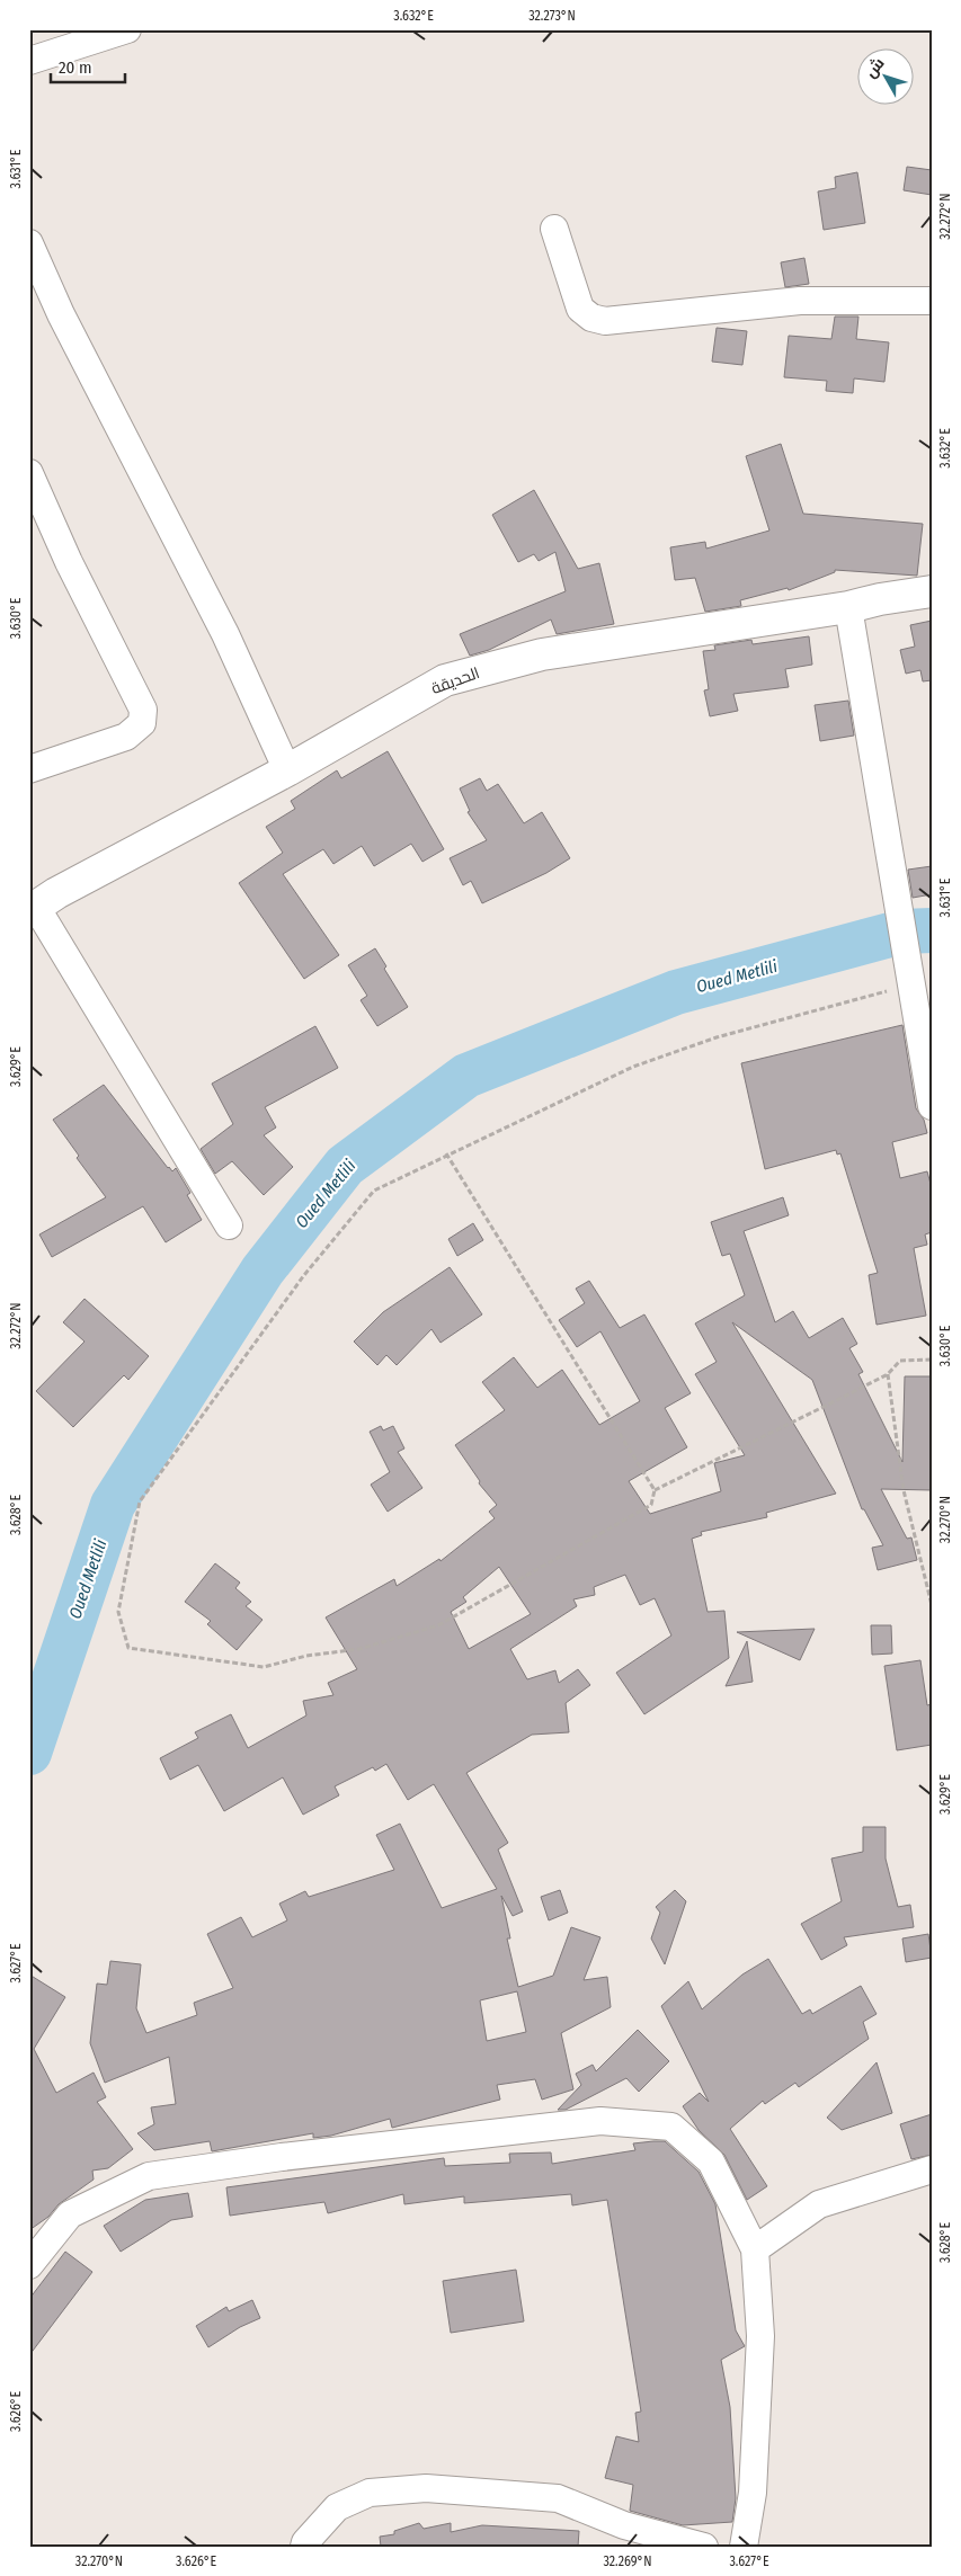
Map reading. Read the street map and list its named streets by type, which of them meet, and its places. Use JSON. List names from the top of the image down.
{
  "streets": {
    "street": ["الحديقة"]
  },
  "water": ["Oued Metlili"],
  "scale_bar": "20 m",
  "north": "top left",
  "coordinates": [
    "3.632°E",
    "32.273°N",
    "3.631°E",
    "32.272°N",
    "3.630°E",
    "3.629°E",
    "3.628°E",
    "32.270°N",
    "3.627°E",
    "3.626°E",
    "32.269°N"
  ]
}
